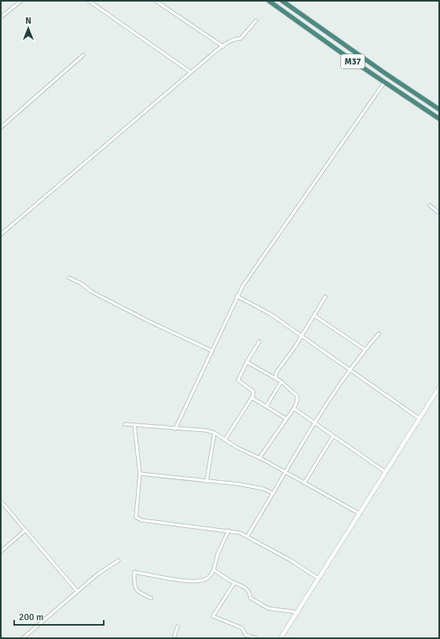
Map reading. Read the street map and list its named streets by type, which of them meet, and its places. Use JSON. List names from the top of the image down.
{
  "streets": {
    "highway": ["M37"]
  },
  "scale_bar": "200 m",
  "north": "top"
}
